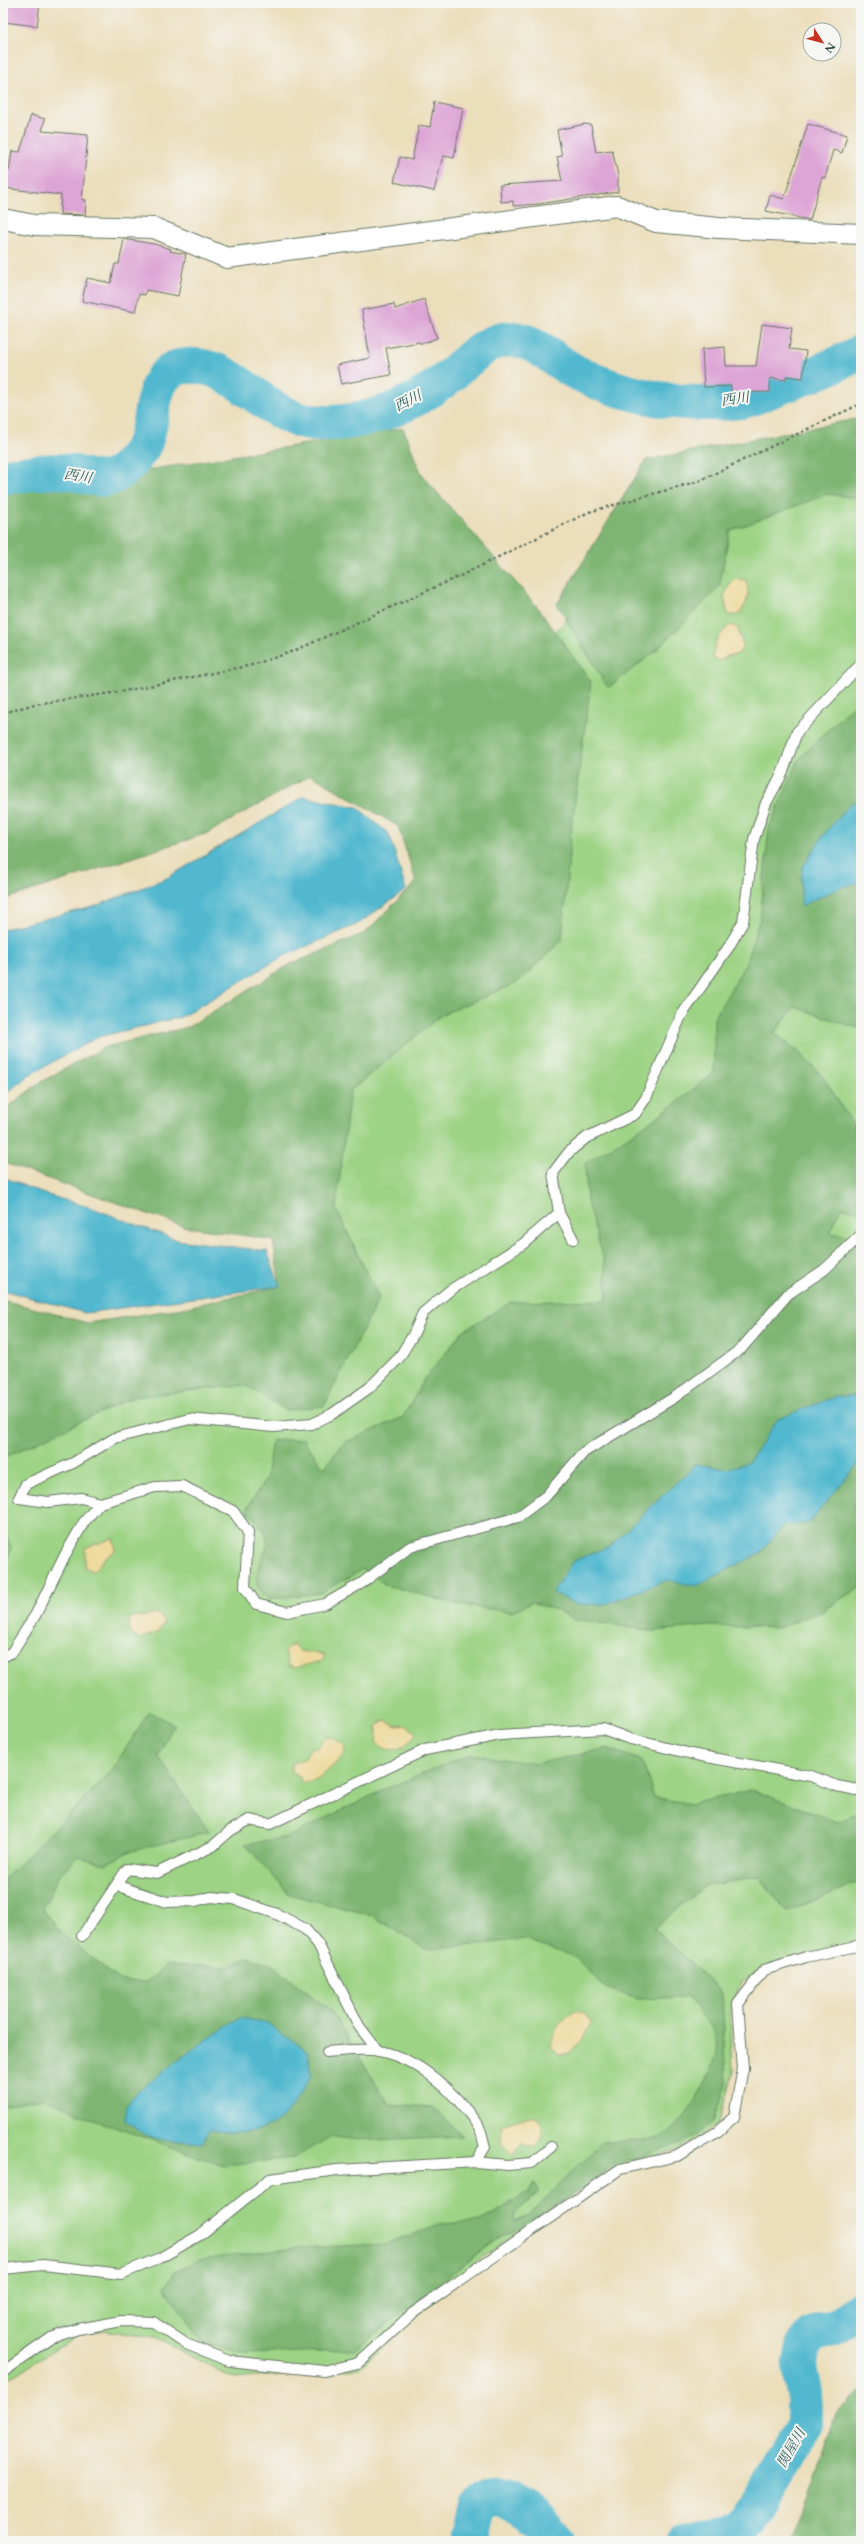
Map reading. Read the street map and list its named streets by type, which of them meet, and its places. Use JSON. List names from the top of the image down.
{
  "water": ["西川", "関屋川"],
  "north": "bottom right"
}
